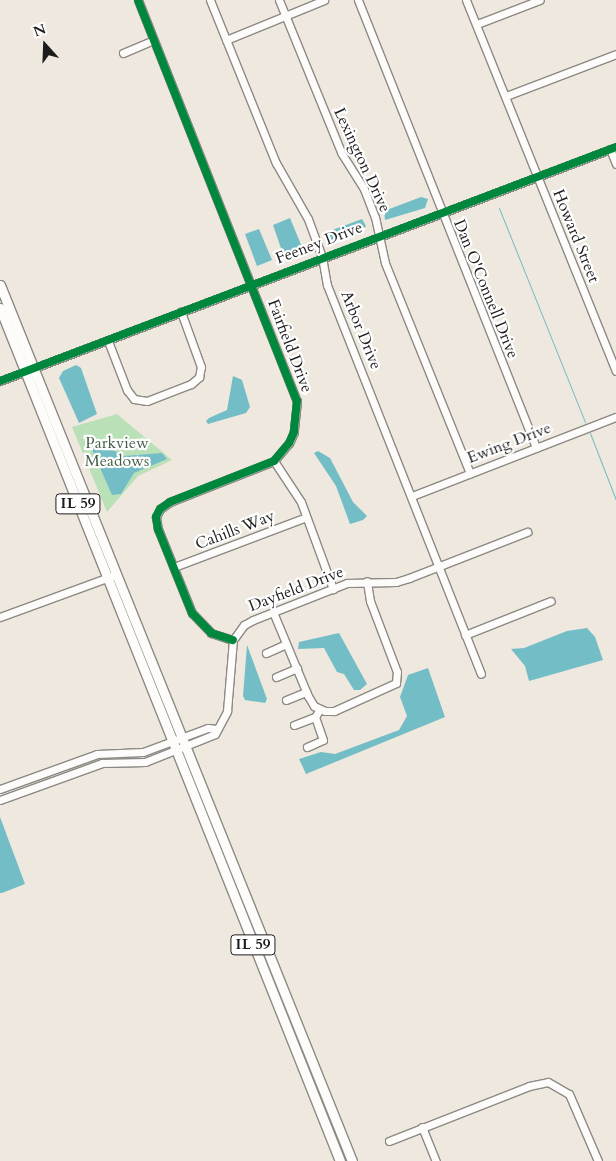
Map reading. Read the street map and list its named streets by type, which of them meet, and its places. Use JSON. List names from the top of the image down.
{
  "streets": {
    "main road": ["IL 59"],
    "street": [
      "Lexington Drive",
      "Howard Street",
      "Feeney Drive",
      "Dan O'Connell Drive",
      "Arbor Drive",
      "Fairfield Drive",
      "Ewing Drive",
      "Cahills Way",
      "Dayfield Drive"
    ]
  },
  "crossings": [
    ["Lexington Drive", "Feeney Drive"],
    ["Lexington Drive", "Ewing Drive"],
    ["Howard Street", "Feeney Drive"],
    ["Feeney Drive", "Dan O'Connell Drive"],
    ["Feeney Drive", "Arbor Drive"],
    ["Feeney Drive", "Fairfield Drive"],
    ["Feeney Drive", "IL 59"],
    ["Dan O'Connell Drive", "Ewing Drive"],
    ["Arbor Drive", "Ewing Drive"],
    ["Arbor Drive", "Dayfield Drive"],
    ["Fairfield Drive", "Cahills Way"],
    ["Fairfield Drive", "Dayfield Drive"]
  ],
  "parks": ["Parkview Meadows"],
  "north": "top"
}
